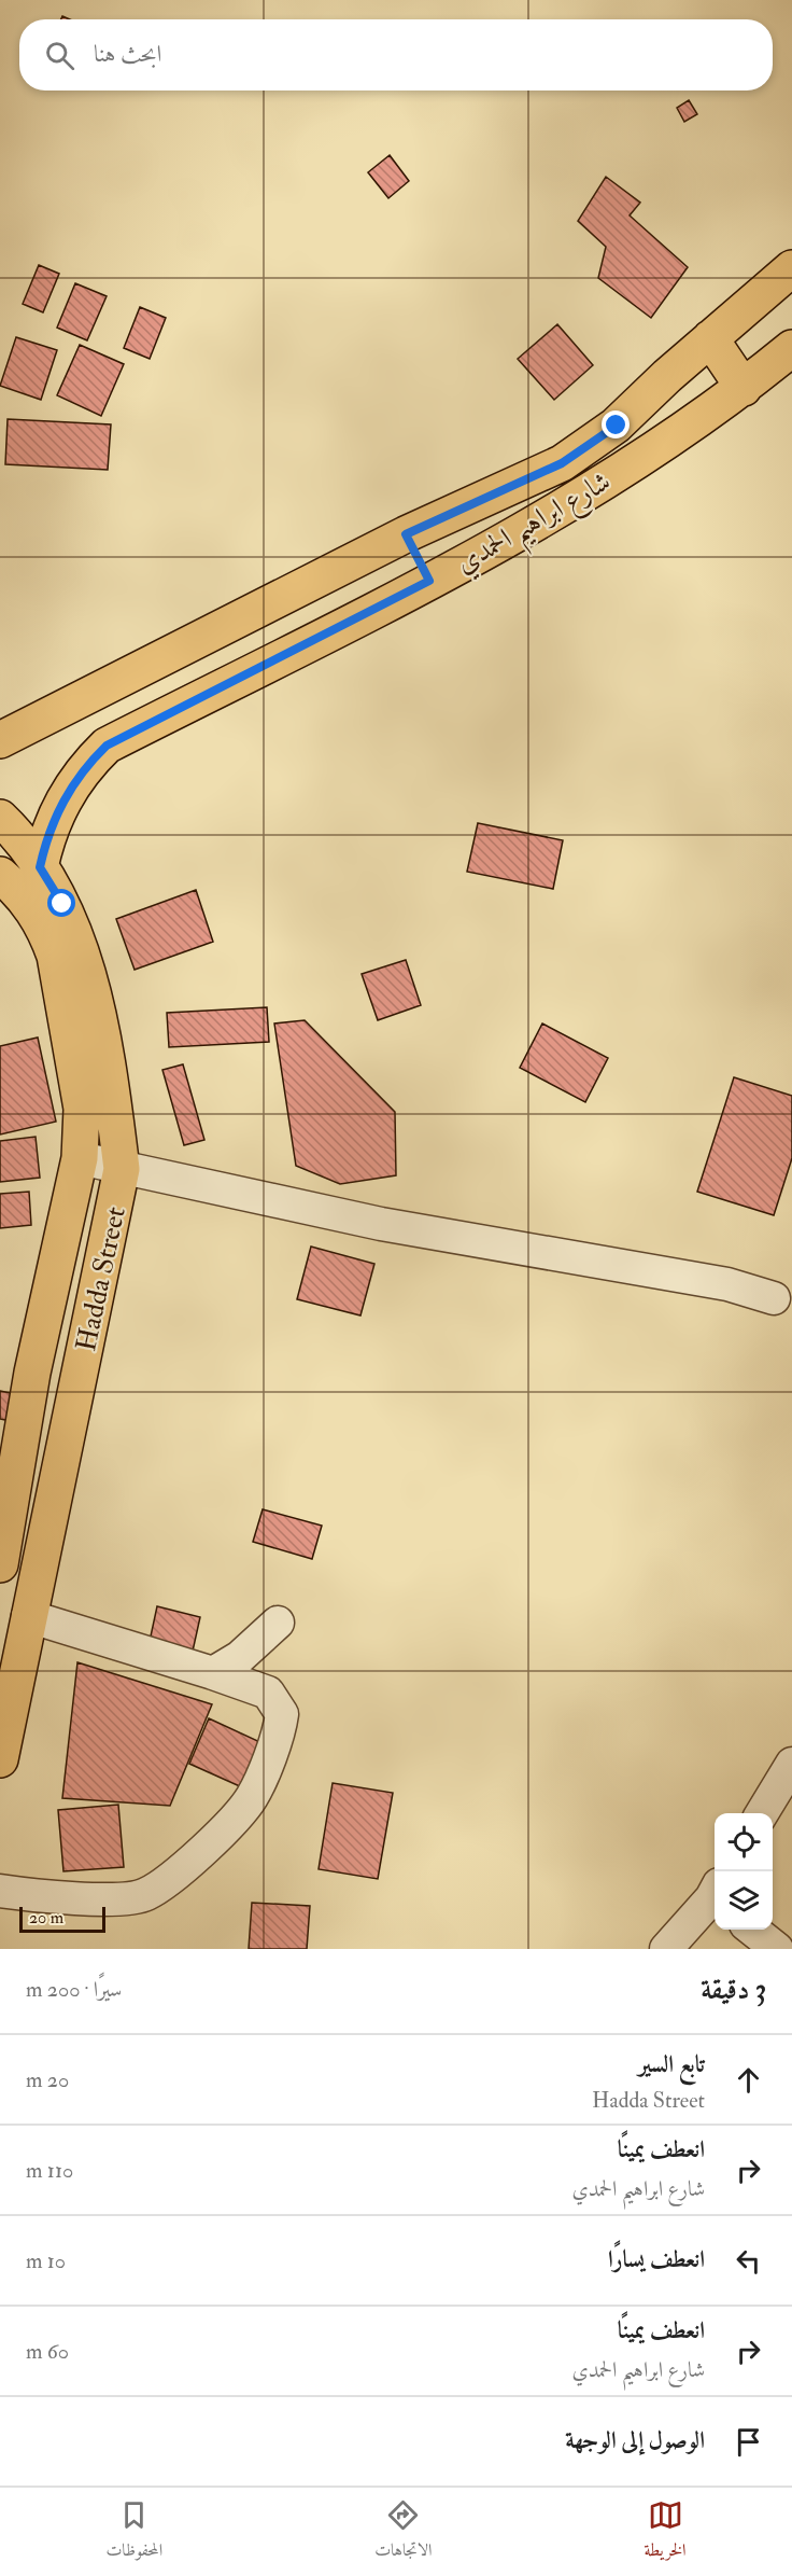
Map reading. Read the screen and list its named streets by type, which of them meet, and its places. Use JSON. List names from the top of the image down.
{
  "streets": {
    "main road": ["شارع ابراهيم الحمدي", "Hadda Street"]
  },
  "crossings": [
    ["شارع ابراهيم الحمدي", "Hadda Street"]
  ],
  "scale_bar": "20 m",
  "page": {
    "search": "ابحث هنا",
    "scale": "20 m",
    "heading": ["3 دقيقة", "سيرًا · 200 m"],
    "list": [
      ["تابع السير", "Hadda Street", "20 m"],
      ["انعطف يمينًا", "شارع ابراهيم الحمدي", "110 m"],
      ["انعطف يسارًا", "10 m"],
      ["انعطف يمينًا", "شارع ابراهيم الحمدي", "60 m"],
      "الوصول إلى الوجهة"
    ],
    "nav": ["الخريطة", "الاتجاهات", "المحفوظات"]
  }
}
